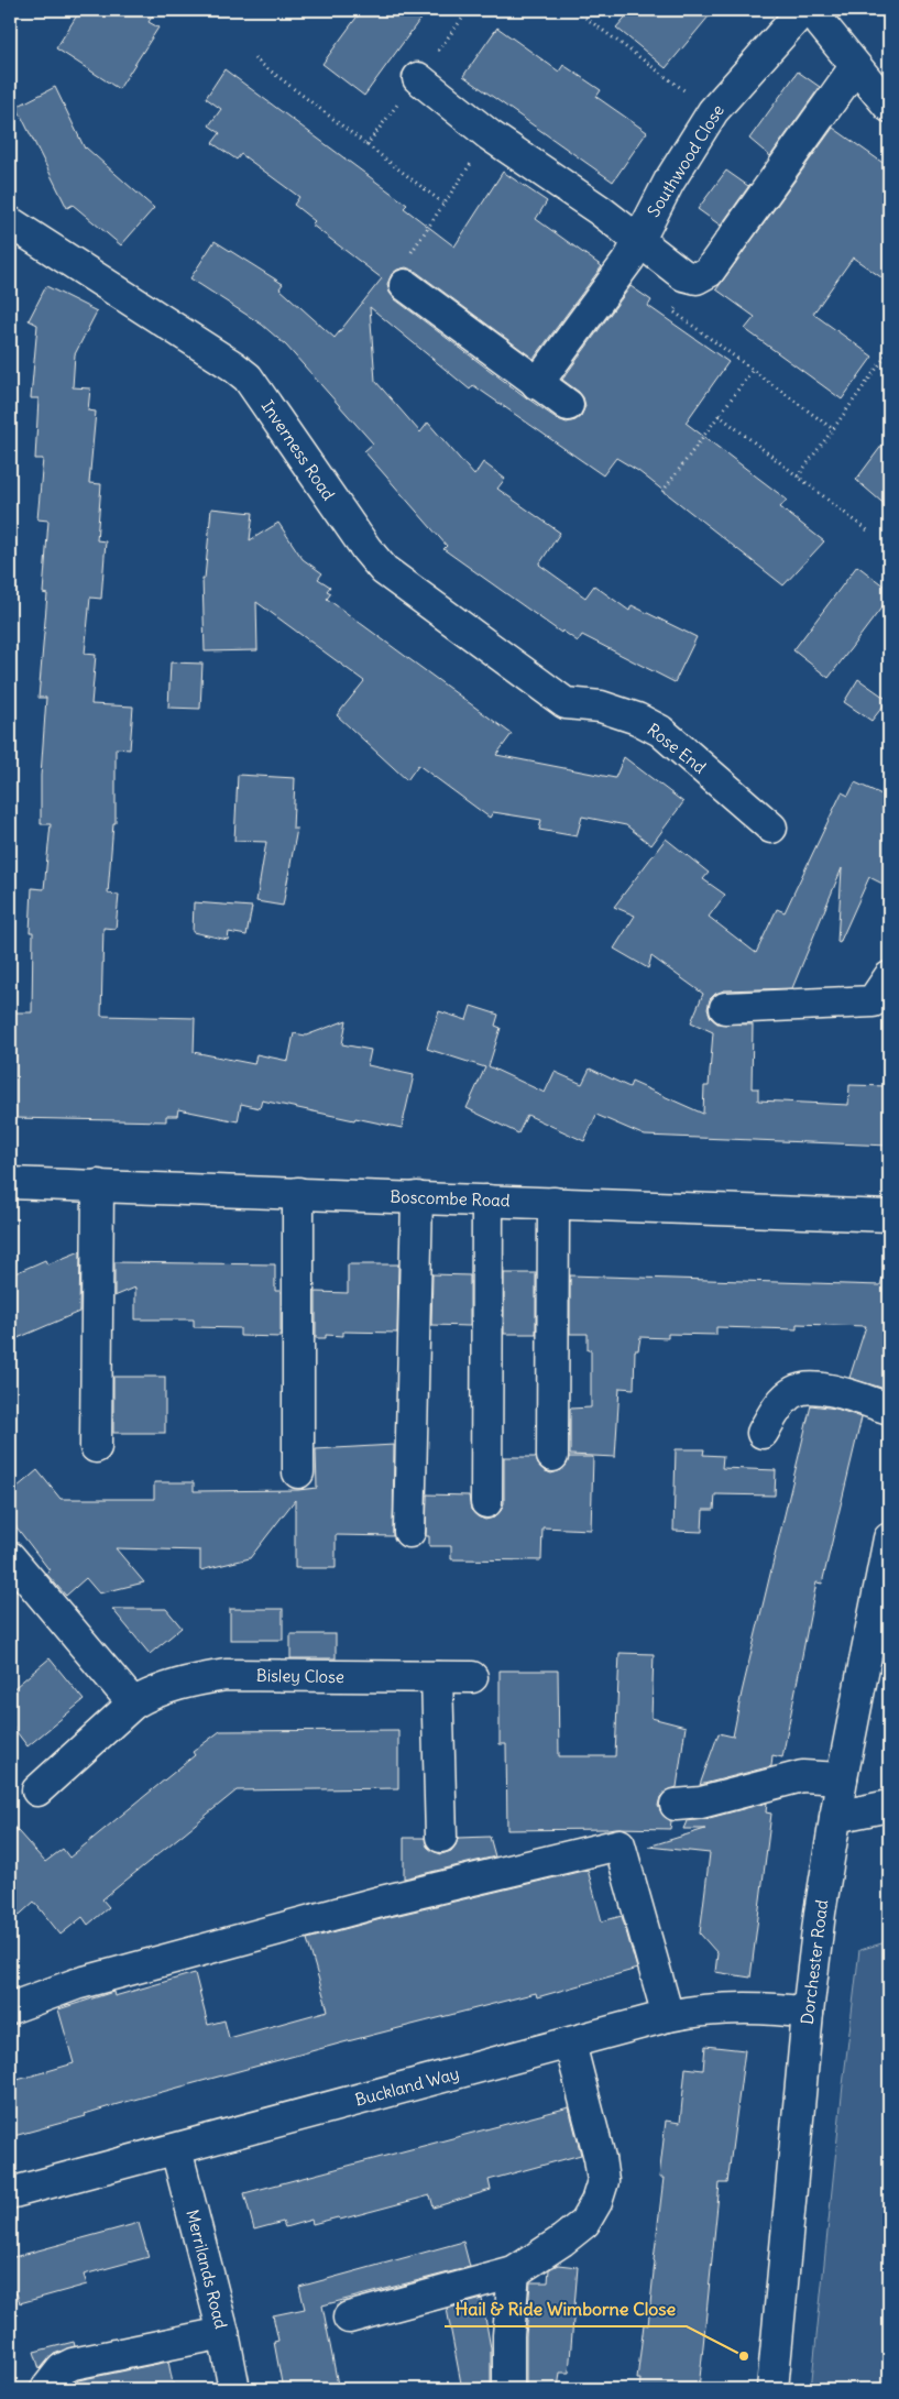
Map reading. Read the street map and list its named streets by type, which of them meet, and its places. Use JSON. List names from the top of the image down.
{
  "streets": {
    "street": [
      "Southwood Close",
      "Inverness Road",
      "Rose End",
      "Boscombe Road",
      "Bisley Close",
      "Dorchester Road",
      "Buckland Way",
      "Merrilands Road"
    ]
  },
  "crossings": [
    ["Inverness Road", "Rose End"],
    ["Dorchester Road", "Buckland Way"],
    ["Buckland Way", "Merrilands Road"]
  ],
  "places": ["Hail & Ride Wimborne Close"]
}
